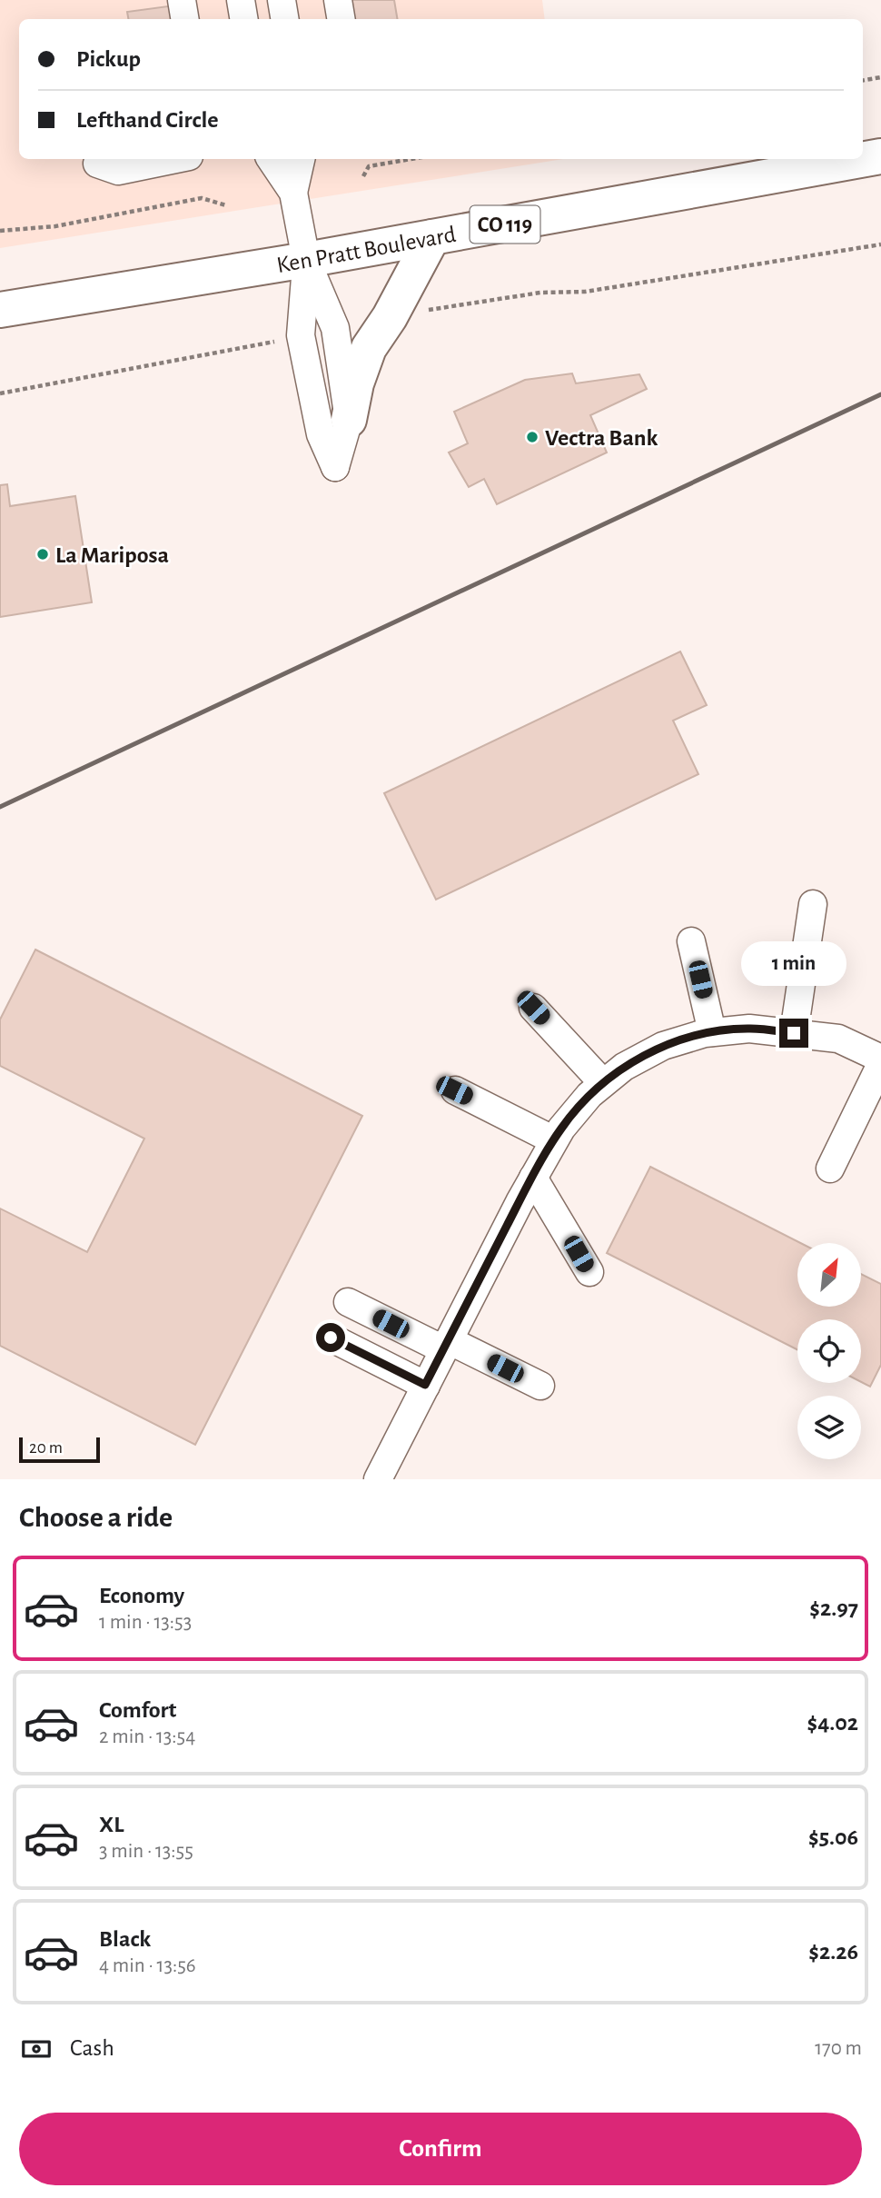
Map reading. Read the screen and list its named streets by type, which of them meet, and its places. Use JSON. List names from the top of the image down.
{
  "streets": {
    "highway": ["CO 119", "Ken Pratt Boulevard"]
  },
  "places": ["Vectra Bank", "La Mariposa"],
  "scale_bar": "20 m",
  "north": "top right",
  "page": {
    "banner": ["Pickup", "Lefthand Circle"],
    "bubble": "1 min",
    "scale": "20 m",
    "heading": "Choose a ride",
    "list": [
      {
        "name": "Economy",
        "note": "1 min · 13:53",
        "value": "$2.97"
      },
      {
        "name": "Comfort",
        "note": "2 min · 13:54",
        "value": "$4.02"
      },
      {
        "name": "XL",
        "note": "3 min · 13:55",
        "value": "$5.06"
      },
      {
        "name": "Black",
        "note": "4 min · 13:56",
        "value": "$2.26"
      }
    ],
    "pay": ["Cash", "170 m"],
    "buttons": "Confirm"
  }
}
